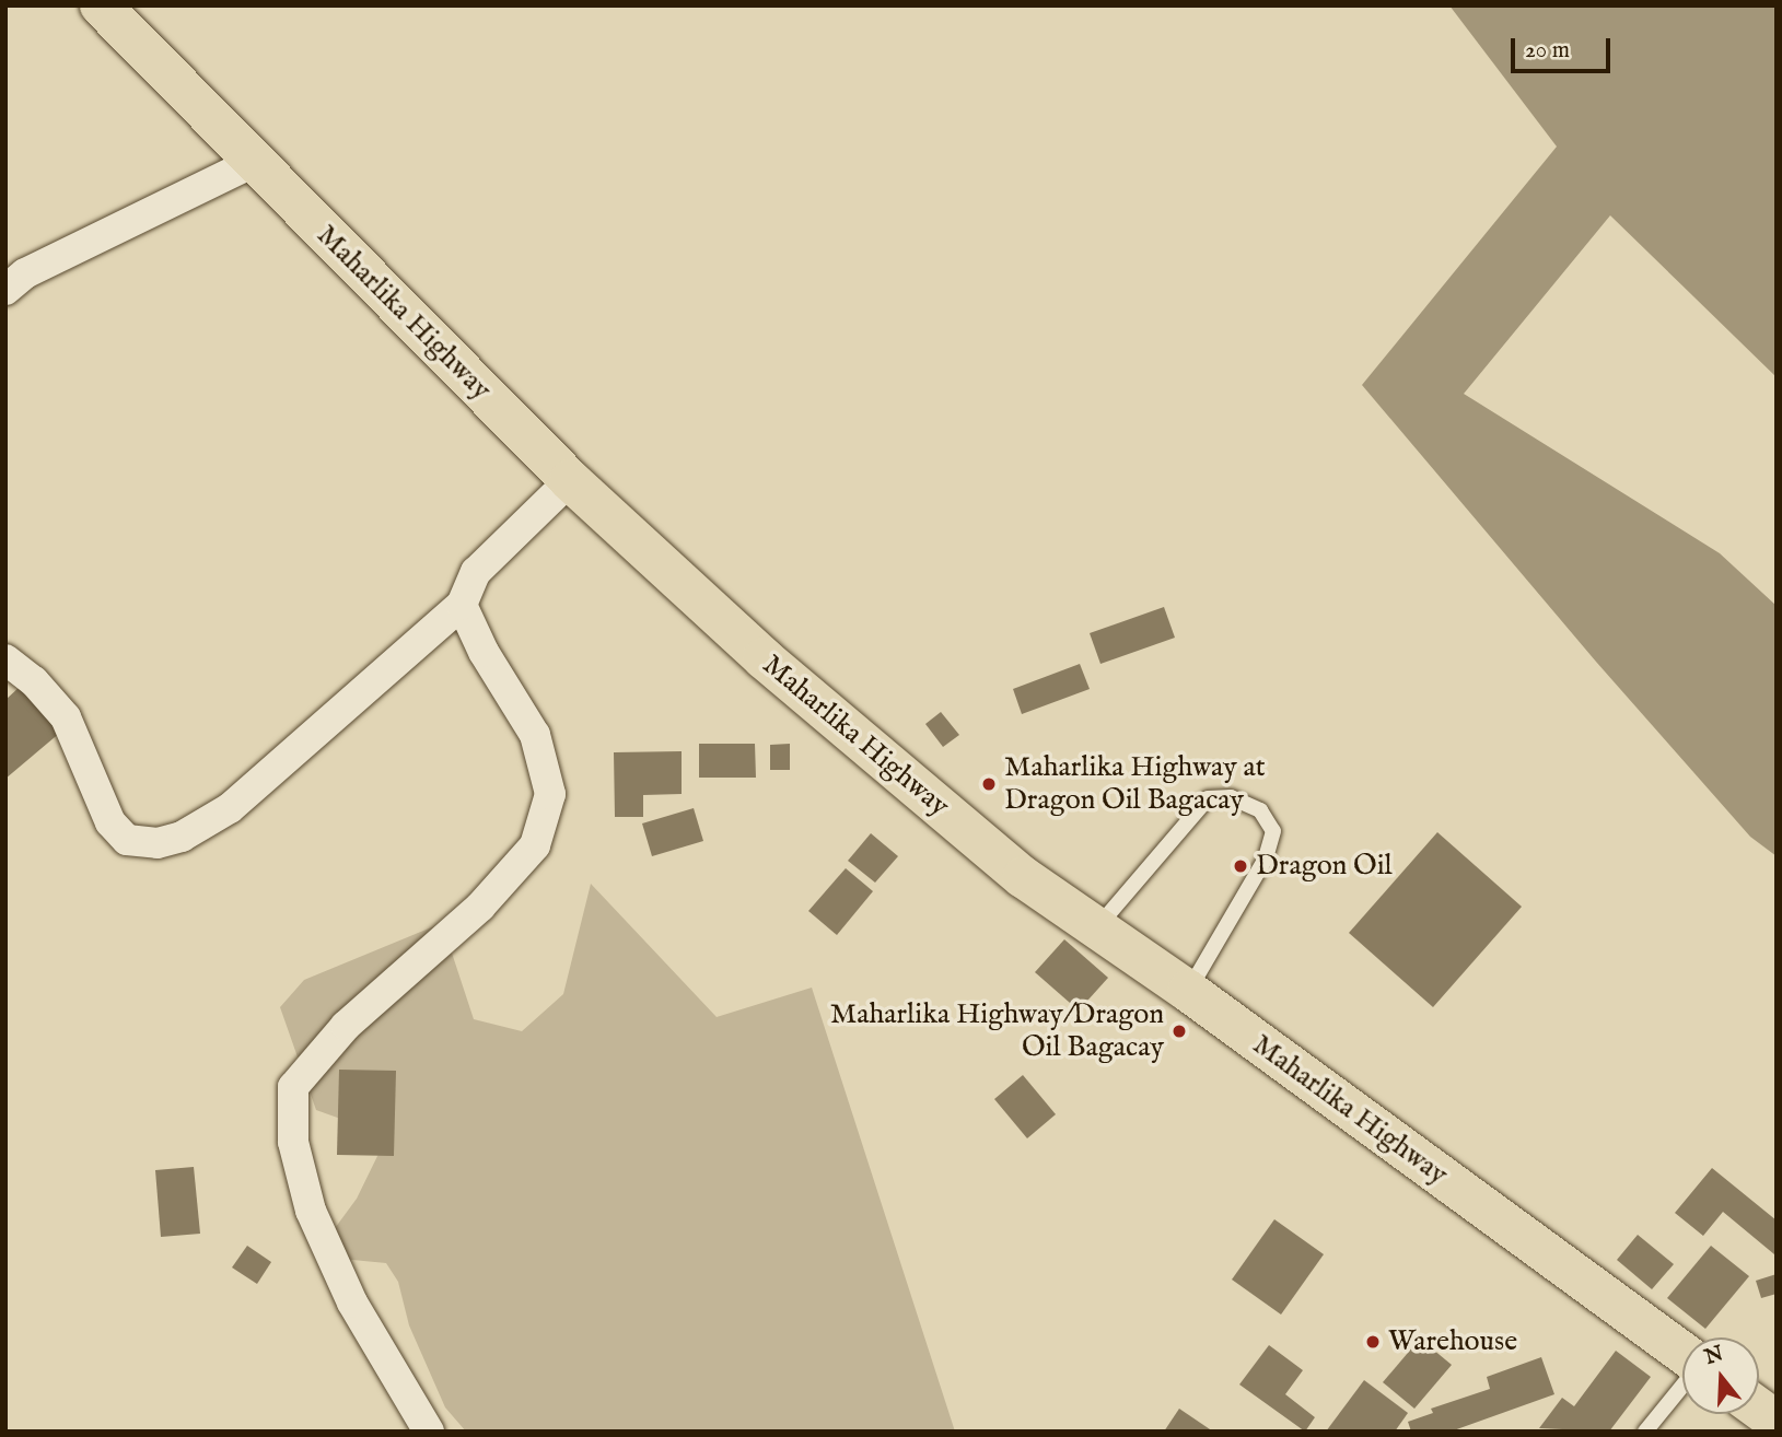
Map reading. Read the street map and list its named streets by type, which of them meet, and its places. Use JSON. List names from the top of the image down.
{
  "streets": {
    "highway": ["Maharlika Highway"]
  },
  "places": [
    "Maharlika Highway at Dragon Oil Bagacay",
    "Dragon Oil",
    "Maharlika Highway/Dragon Oil Bagacay",
    "Warehouse"
  ],
  "scale_bar": "20 m",
  "north": "top"
}
